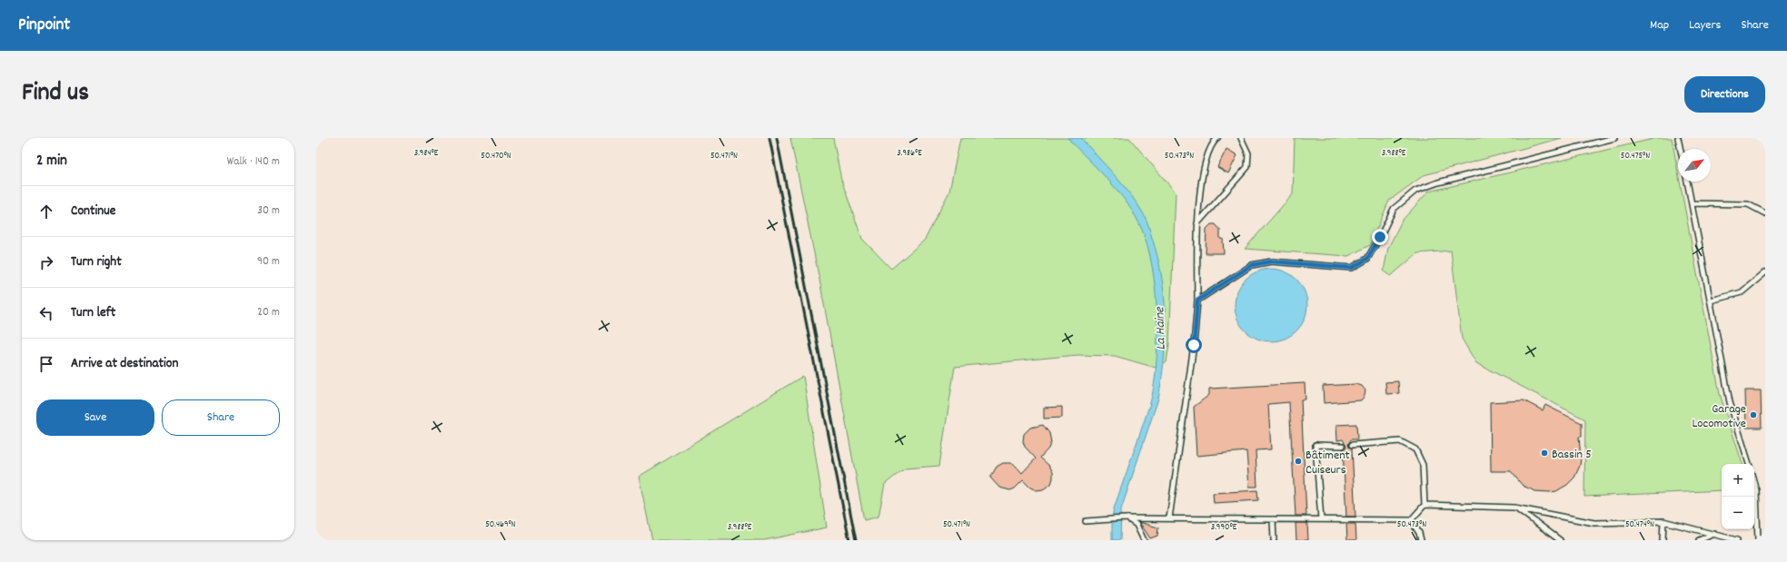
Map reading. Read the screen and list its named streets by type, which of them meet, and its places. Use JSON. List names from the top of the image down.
{
  "water": ["La Haine"],
  "places": ["Garage Locomotive", "Bassin 5", "Bâtiment Cuiseurs"],
  "north": "top right",
  "page": {
    "header": "Pinpoint",
    "nav": ["Map", "Layers", "Share"],
    "title": "Find us",
    "buttons": [
      "Directions",
      ["Save", "Share"]
    ],
    "heading": ["2 min", "Walk · 140 m"],
    "list": [
      ["Continue", "30 m"],
      ["Turn right", "90 m"],
      ["Turn left", "20 m"],
      "Arrive at destination"
    ],
    "map_buttons": ["+", "−"]
  },
  "coordinates": [
    "3.984°E",
    "3.986°E",
    "3.988°E",
    "50.475°N",
    "50.470°N",
    "50.471°N",
    "50.473°N",
    "50.469°N",
    "50.474°N",
    "3.990°E"
  ]
}
